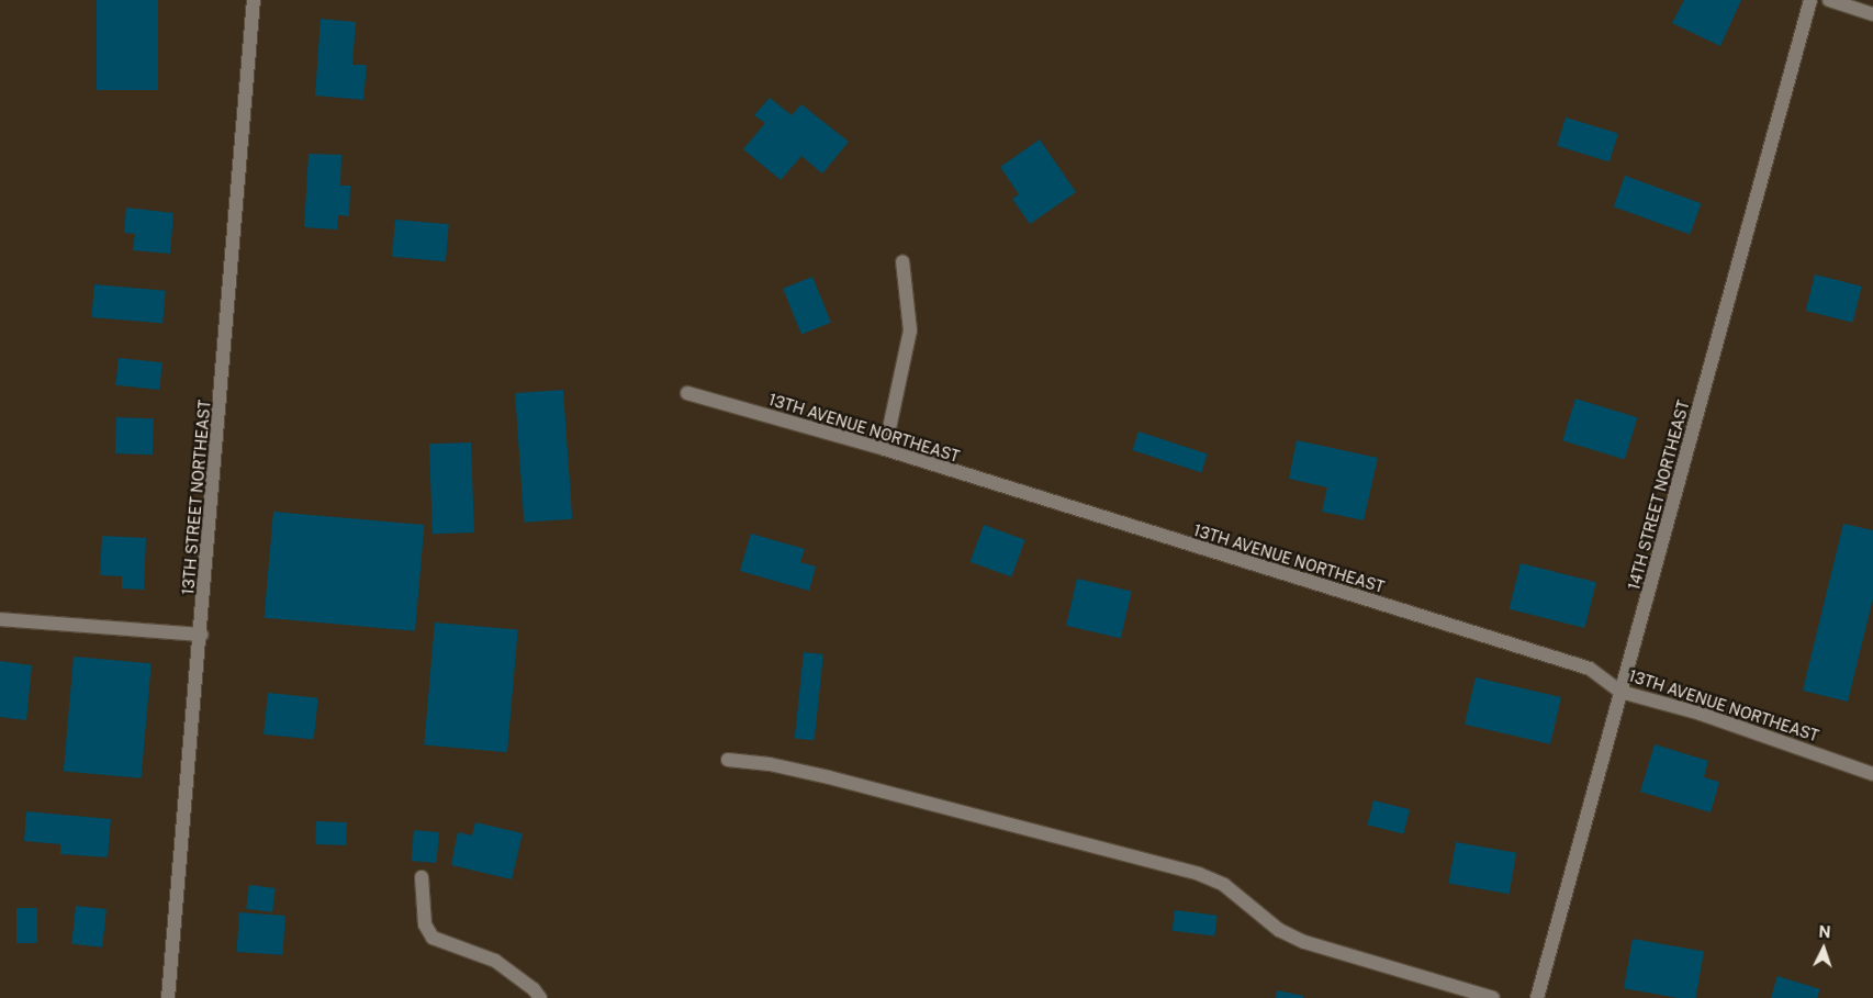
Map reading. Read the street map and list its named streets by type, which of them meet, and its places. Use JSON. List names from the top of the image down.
{
  "streets": {
    "street": ["13TH AVENUE NORTHEAST", "14TH STREET NORTHEAST", "13TH STREET NORTHEAST"]
  },
  "crossings": [
    ["13TH AVENUE NORTHEAST", "14TH STREET NORTHEAST"]
  ],
  "north": "top"
}
